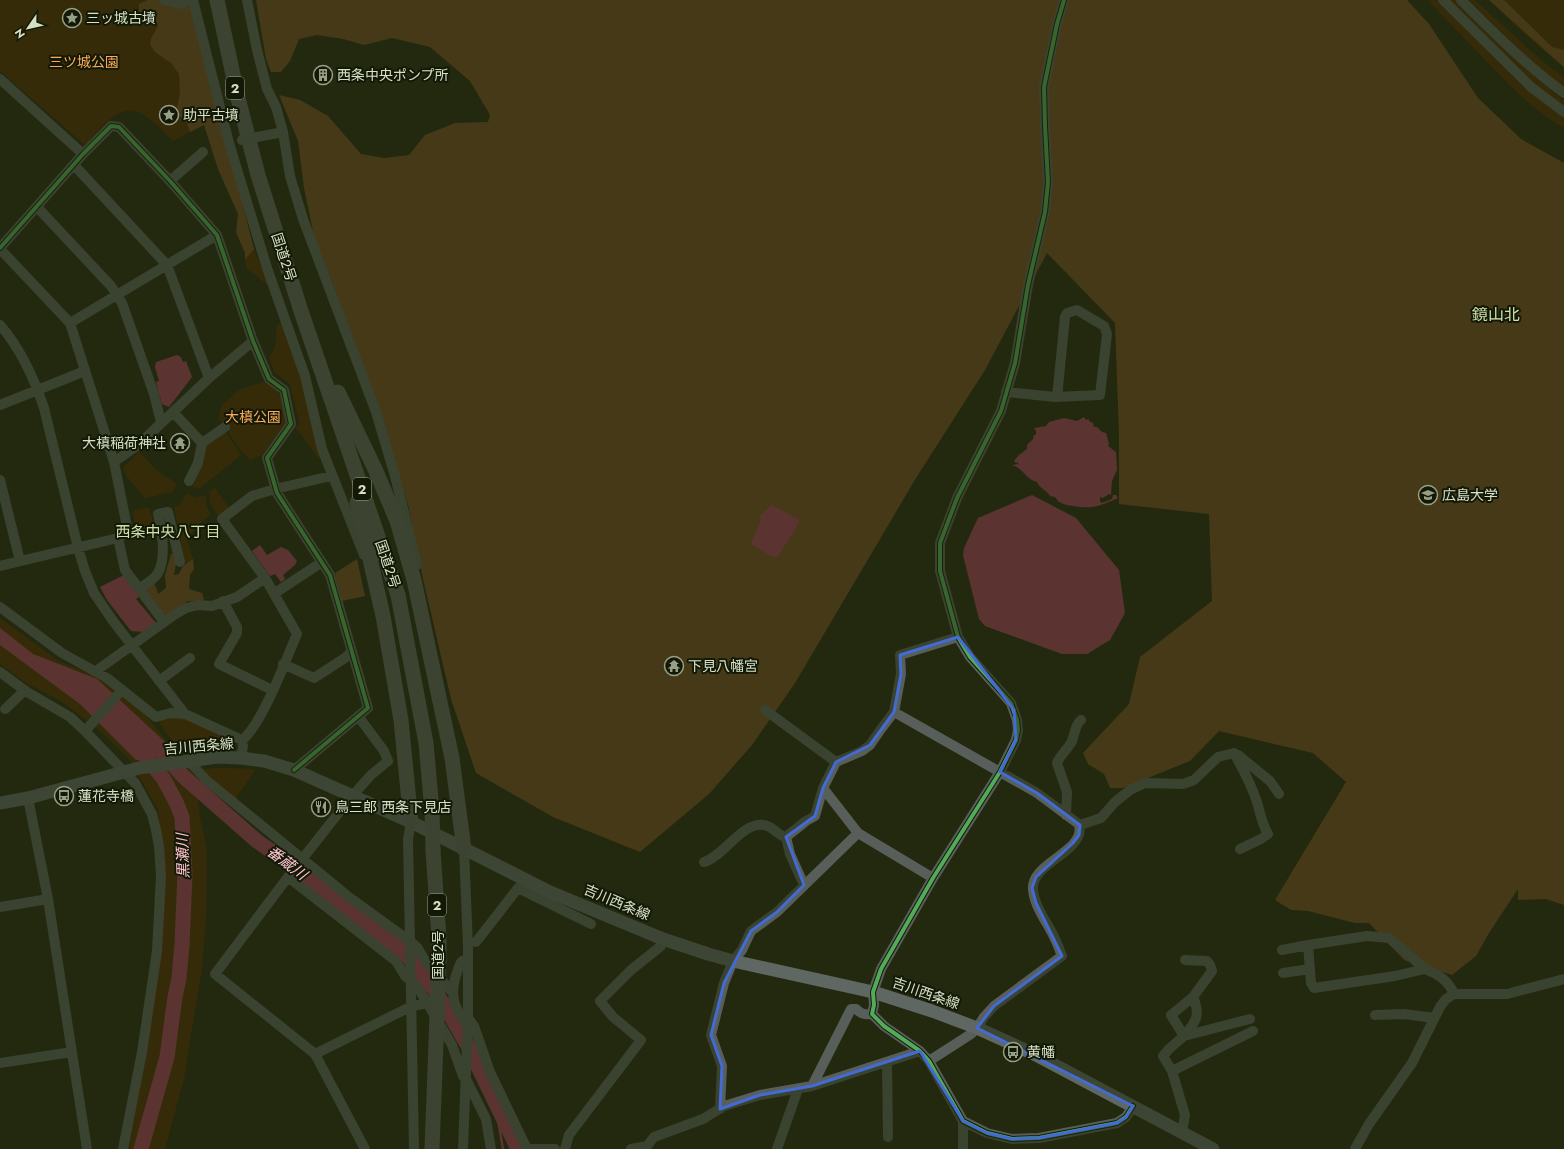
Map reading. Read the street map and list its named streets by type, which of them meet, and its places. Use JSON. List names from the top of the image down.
{
  "streets": {
    "highway": ["2", "国道2号"],
    "main road": ["吉川西条線"]
  },
  "districts": ["鏡山北", "西条中央八丁目"],
  "water": ["黒瀬川", "番蔵川"],
  "parks": ["三ツ城公園", "大槙公園"],
  "places": {
    "place": ["三ッ城古墳", "助平古墳"],
    "building": ["西条中央ポンプ所"],
    "temple": ["大槙稲荷神社", "下見八幡宮"],
    "school or university": ["広島大学"],
    "bus stop": ["蓮花寺橋", "黄幡"],
    "restaurant": ["鳥三郎 西条下見店"]
  },
  "north": "bottom left"
}
